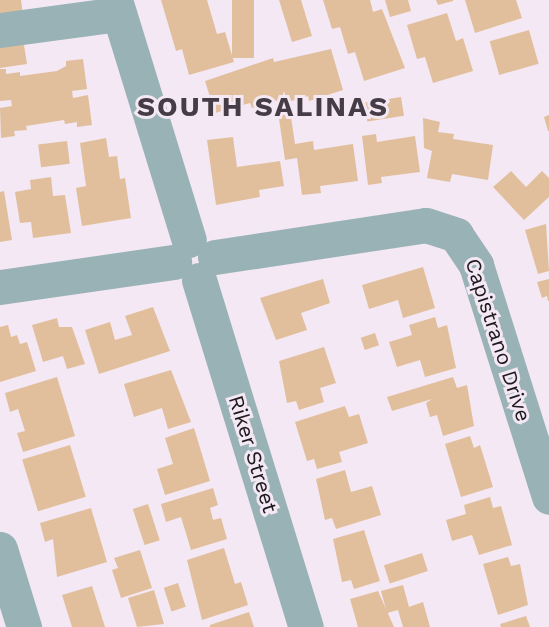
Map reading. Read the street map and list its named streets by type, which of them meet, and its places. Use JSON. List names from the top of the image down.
{
  "streets": {
    "street": ["Capistrano Drive", "Riker Street"]
  },
  "crossings": [
    ["Capistrano Drive", "Riker Street"]
  ],
  "districts": ["SOUTH SALINAS"]
}
